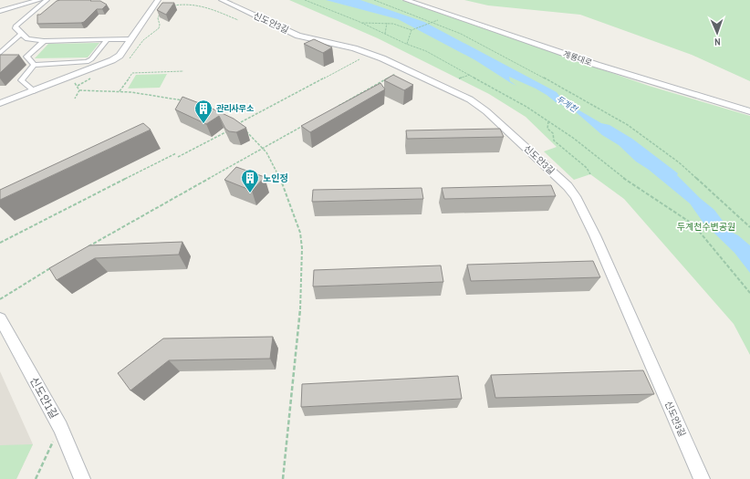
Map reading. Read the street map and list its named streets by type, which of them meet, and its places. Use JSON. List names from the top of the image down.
{
  "streets": {
    "street": ["신도안3길", "계룡대로", "신도안1길"]
  },
  "water": ["두계천"],
  "parks": ["두계천수변공원"],
  "places": {
    "building": ["관리사무소", "노인정"]
  },
  "north": "bottom"
}
